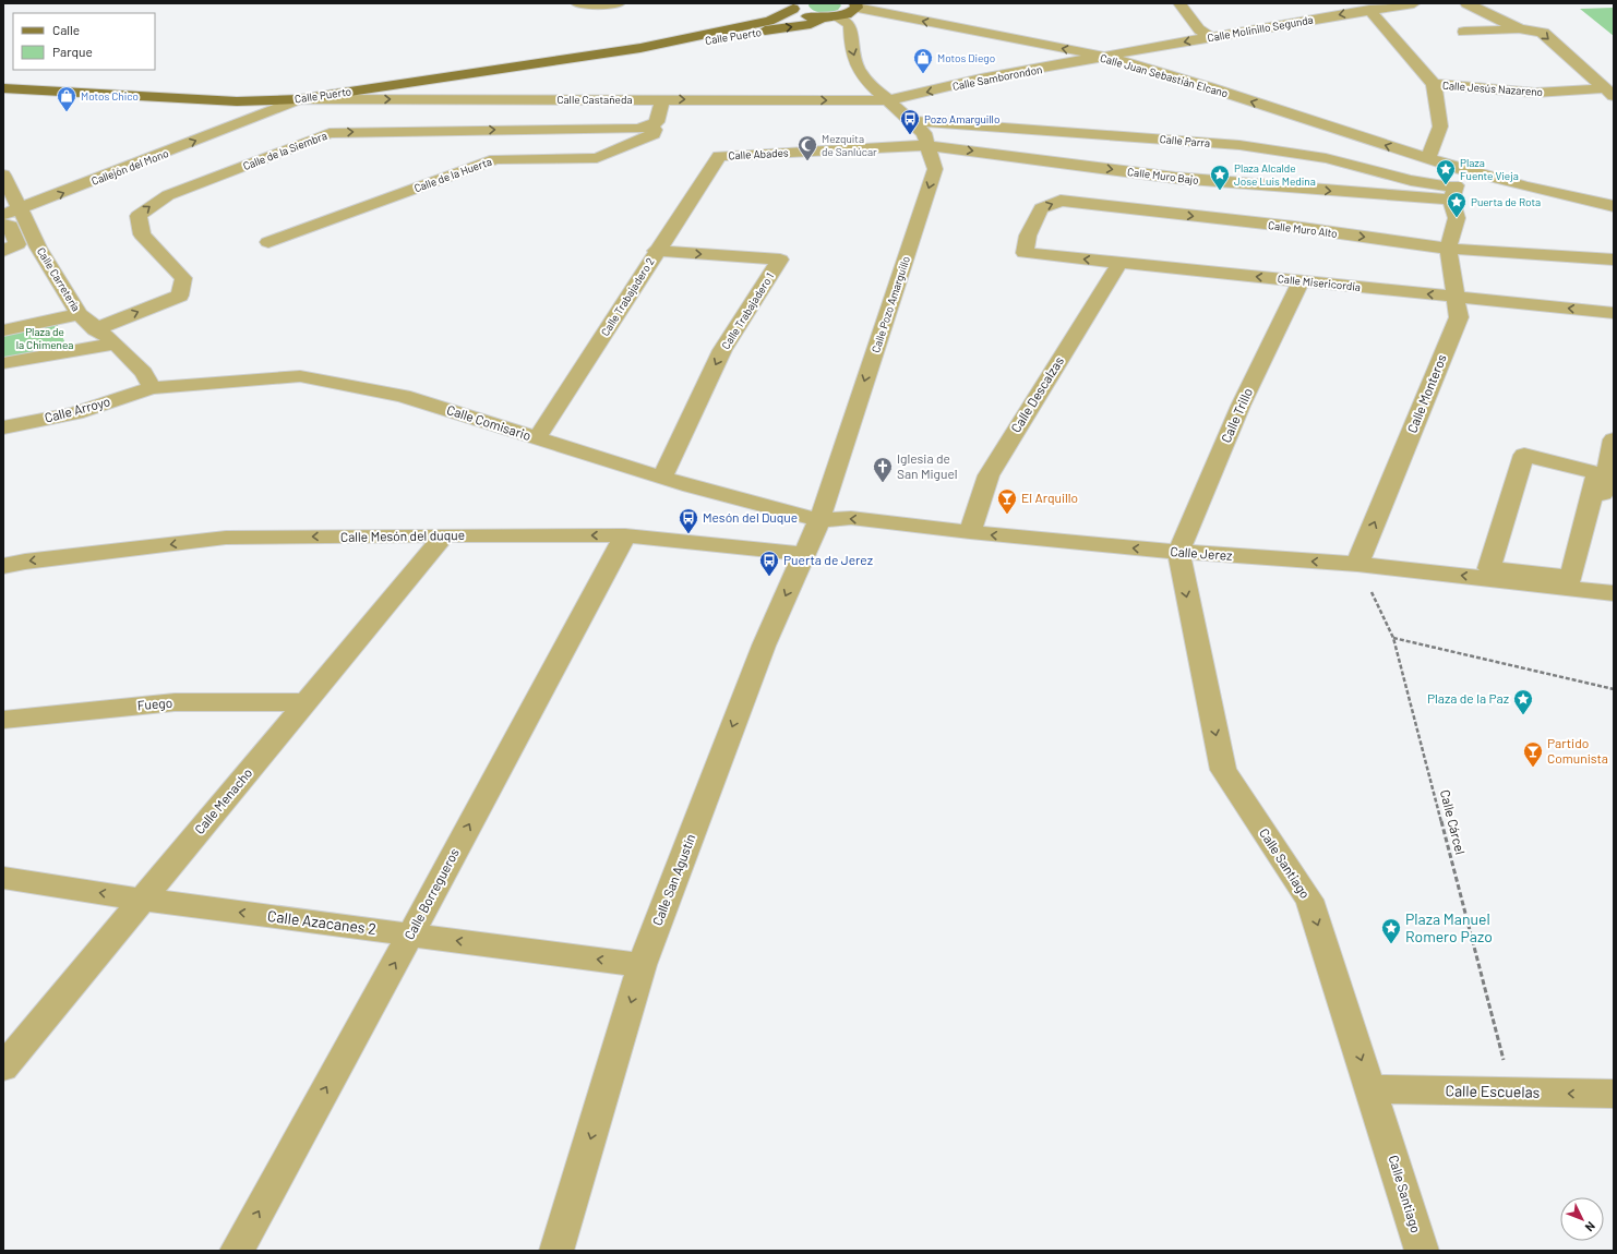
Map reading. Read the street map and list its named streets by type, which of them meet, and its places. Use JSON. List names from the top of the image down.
{
  "streets": {
    "main road": ["Calle Puerto"],
    "street": [
      "Calle Molinillo Segunda",
      "Calle Juan Sebastián Elcano",
      "Calle Samborondon",
      "Calle Jesús Nazareno",
      "Calle Castañeda",
      "Calle Parra",
      "Calle de la Siembra",
      "Calle Abades",
      "Callejón del Mono",
      "Calle de la Huerta",
      "Calle Muro Bajo",
      "Calle Muro Alto",
      "Calle Carretería",
      "Calle Misericordia",
      "Calle Trabajadero 2",
      "Calle Pozo Amarguillo",
      "Calle Trabajadero 1",
      "Calle Monteros",
      "Calle Descalzas",
      "Calle Arroyo",
      "Calle Trillo",
      "Calle Comisario",
      "Calle Mesón del duque",
      "Calle Jerez",
      "Fuego",
      "Calle Menacho",
      "Calle Santiago",
      "Calle San Agustín",
      "Calle Borregueros",
      "Calle Azacanes 2",
      "Calle Escuelas"
    ],
    "path": ["Calle Cárcel"]
  },
  "crossings": [
    ["Calle Molinillo Segunda", "Calle Juan Sebastián Elcano"],
    ["Calle Molinillo Segunda", "Calle Samborondon"],
    ["Calle Puerto", "Calle Juan Sebastián Elcano"],
    ["Calle Puerto", "Calle Castañeda"],
    ["Calle Puerto", "Callejón del Mono"],
    ["Calle Puerto", "Calle Pozo Amarguillo"],
    ["Calle Juan Sebastián Elcano", "Calle Samborondon"],
    ["Calle Samborondon", "Calle Castañeda"],
    ["Calle Samborondon", "Calle Pozo Amarguillo"],
    ["Calle Castañeda", "Callejón del Mono"],
    ["Calle Castañeda", "Calle Pozo Amarguillo"],
    ["Calle Parra", "Calle Muro Bajo"],
    ["Calle Parra", "Calle Pozo Amarguillo"],
    ["Calle Parra", "Calle Monteros"],
    ["Calle de la Siembra", "Calle de la Huerta"],
    ["Calle de la Siembra", "Calle Carretería"],
    ["Calle Abades", "Calle Muro Bajo"],
    ["Calle Abades", "Calle Trabajadero 2"],
    ["Calle Abades", "Calle Pozo Amarguillo"],
    ["Callejón del Mono", "Calle Carretería"],
    ["Calle Muro Bajo", "Calle Pozo Amarguillo"],
    ["Calle Muro Bajo", "Calle Monteros"],
    ["Calle Muro Alto", "Calle Misericordia"],
    ["Calle Muro Alto", "Calle Monteros"],
    ["Calle Carretería", "Calle Arroyo"],
    ["Calle Carretería", "Calle Comisario"],
    ["Calle Misericordia", "Calle Monteros"],
    ["Calle Misericordia", "Calle Descalzas"],
    ["Calle Misericordia", "Calle Trillo"],
    ["Calle Trabajadero 2", "Calle Trabajadero 1"],
    ["Calle Trabajadero 2", "Calle Comisario"],
    ["Calle Pozo Amarguillo", "Calle Comisario"],
    ["Calle Pozo Amarguillo", "Calle Jerez"],
    ["Calle Pozo Amarguillo", "Calle San Agustín"],
    ["Calle Trabajadero 1", "Calle Comisario"],
    ["Calle Monteros", "Calle Jerez"],
    ["Calle Monteros", "Calle Cárcel"],
    ["Calle Descalzas", "Calle Jerez"],
    ["Calle Arroyo", "Calle Comisario"],
    ["Calle Trillo", "Calle Jerez"],
    ["Calle Trillo", "Calle Santiago"],
    ["Calle Comisario", "Calle Jerez"],
    ["Calle Comisario", "Calle San Agustín"],
    ["Calle Mesón del duque", "Calle Menacho"],
    ["Calle Mesón del duque", "Calle San Agustín"],
    ["Calle Mesón del duque", "Calle Borregueros"],
    ["Calle Jerez", "Calle Cárcel"],
    ["Calle Jerez", "Calle Santiago"],
    ["Calle Jerez", "Calle San Agustín"],
    ["Fuego", "Calle Menacho"],
    ["Calle Menacho", "Calle Azacanes 2"],
    ["Calle Cárcel", "Calle Escuelas"],
    ["Calle Santiago", "Calle Escuelas"],
    ["Calle San Agustín", "Calle Azacanes 2"],
    ["Calle Borregueros", "Calle Azacanes 2"]
  ],
  "one_way": [
    "Calle Molinillo Segunda",
    "Calle Juan Sebastián Elcano",
    "Calle Samborondon",
    "Calle Castañeda",
    "Calle de la Siembra",
    "Callejón del Mono",
    "Calle Muro Bajo",
    "Calle Muro Alto",
    "Calle Misericordia",
    "Calle Pozo Amarguillo",
    "Calle Mesón del duque",
    "Calle Jerez",
    "Calle Santiago",
    "Calle San Agustín",
    "Calle Borregueros",
    "Calle Azacanes 2",
    "Calle Escuelas"
  ],
  "parks": ["Plaza de la Chimenea"],
  "places": {
    "shop": ["Motos Diego", "Motos Chico"],
    "bus stop": ["Pozo Amarguillo", "Mesón del Duque", "Puerta de Jerez"],
    "mosque": ["Mezquita de Sanlúcar"],
    "place": [
      "Plaza Fuente Vieja",
      "Plaza Alcalde Jose Luis Medina",
      "Puerta de Rota",
      "Plaza de la Paz",
      "Plaza Manuel Romero Pazo"
    ],
    "church": ["Iglesia de San Miguel"],
    "bar": ["El Arquillo", "Partido Comunista"]
  },
  "legend": ["Calle", "Parque"],
  "north": "bottom right"
}
